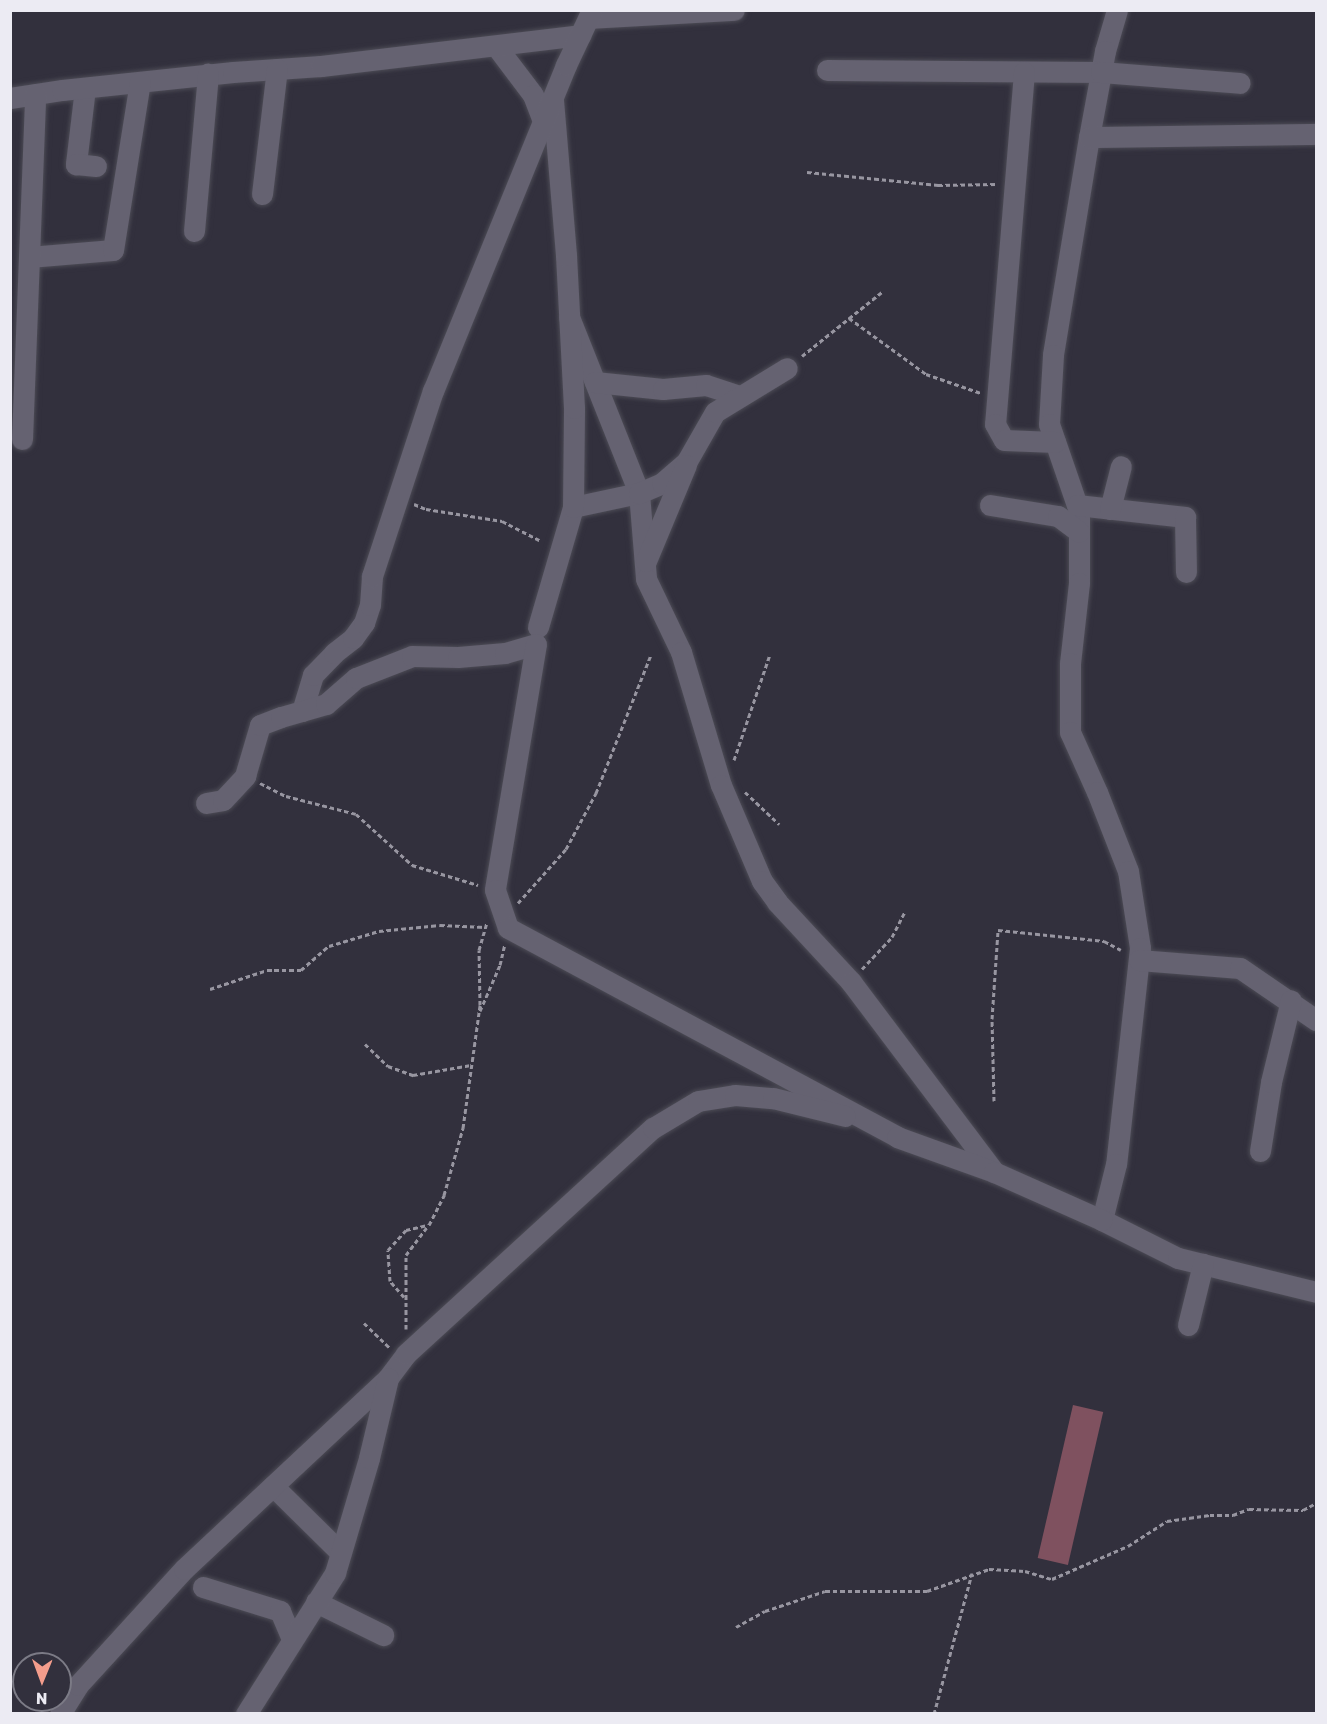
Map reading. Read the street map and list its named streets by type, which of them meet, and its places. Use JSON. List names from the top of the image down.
{
  "north": "bottom"
}
